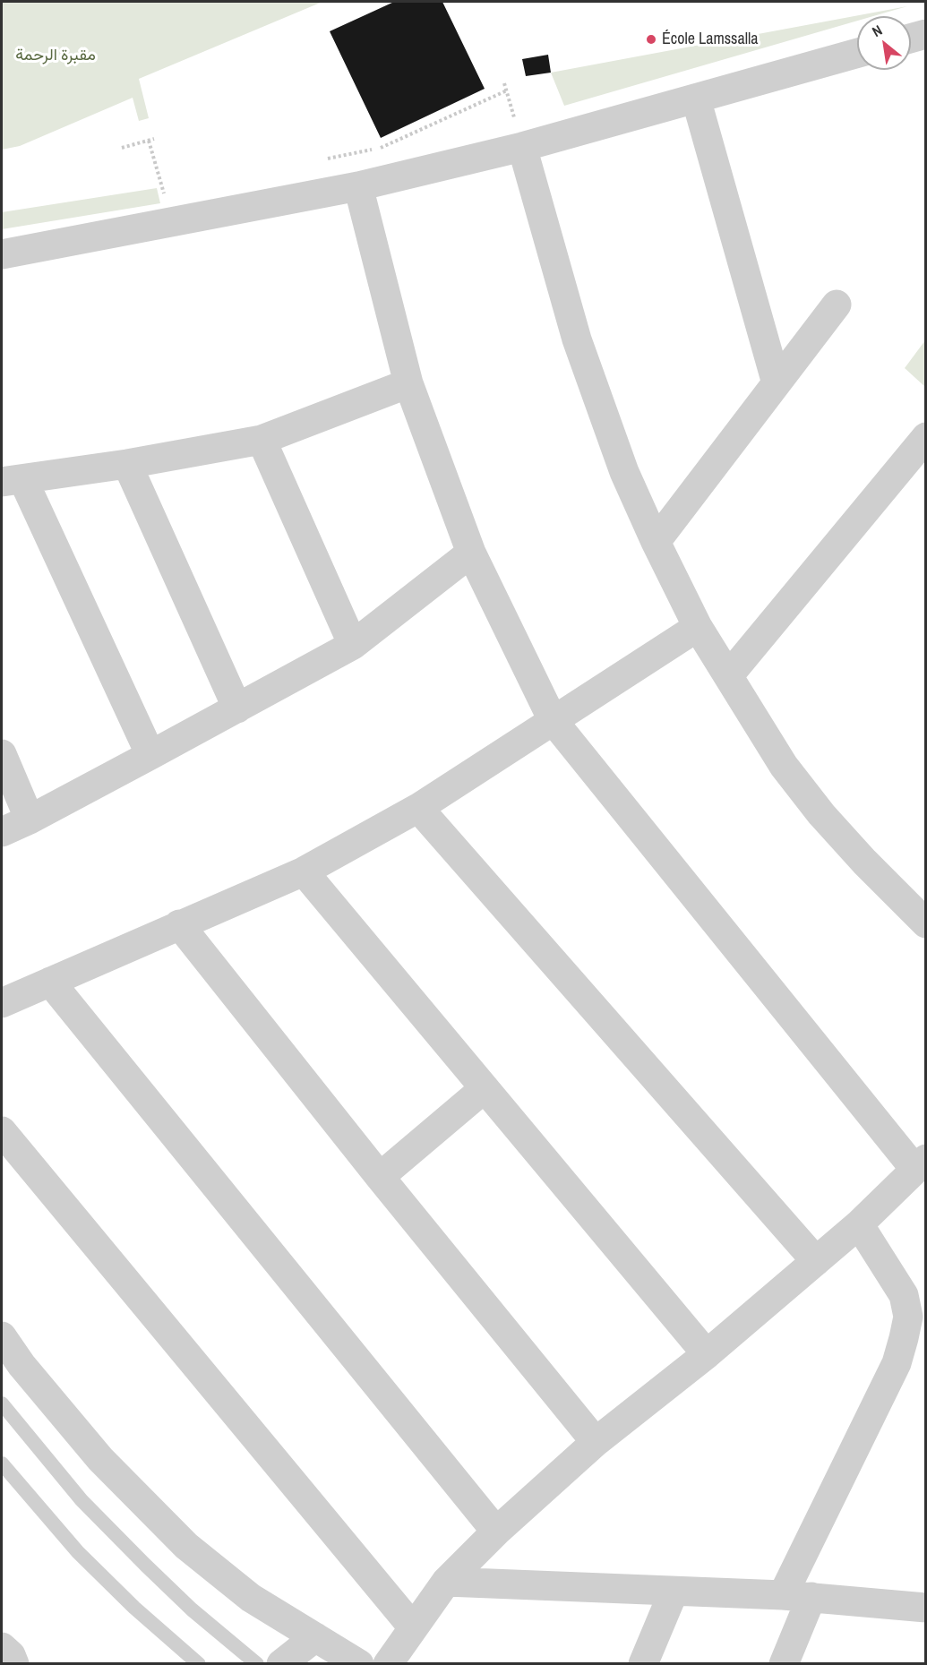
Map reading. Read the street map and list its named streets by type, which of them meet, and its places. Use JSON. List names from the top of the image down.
{
  "parks": ["مقبرة الرحمة"],
  "places": ["École Lamssalla"],
  "north": "top left"
}
